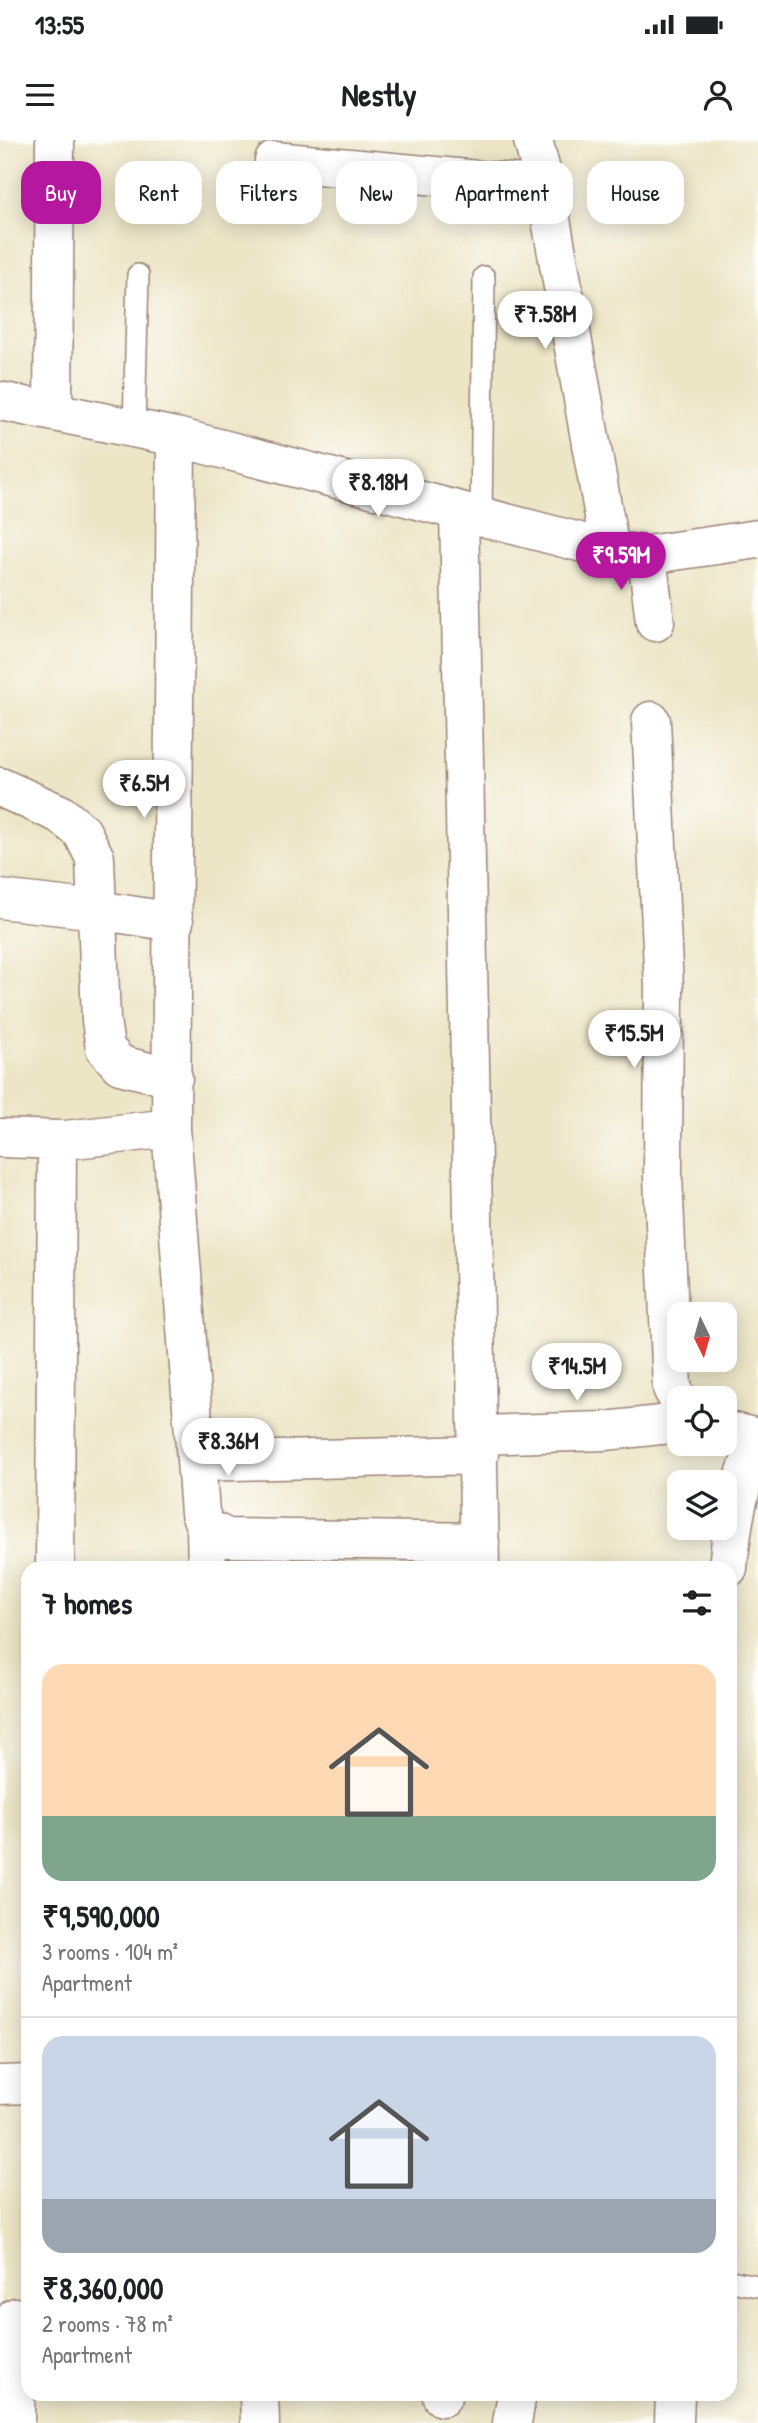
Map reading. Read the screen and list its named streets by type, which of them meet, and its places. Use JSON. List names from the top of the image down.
{
  "north": "bottom",
  "page": {
    "status": "13:55",
    "header": "Nestly",
    "chip": [
      "Buy",
      "Rent",
      "Filters",
      "New",
      "Apartment",
      "House"
    ],
    "price": [
      "₹7.58M",
      "₹8.18M",
      "₹9.59M",
      "₹6.5M",
      "₹15.5M",
      "₹14.5M",
      "₹8.36M"
    ],
    "heading": "7 homes",
    "list": [
      {
        "name": "₹9,590,000",
        "note": "3 rooms · 104 m² · Apartment"
      },
      {
        "name": "₹8,360,000",
        "note": "2 rooms · 78 m² · Apartment"
      }
    ]
  }
}
